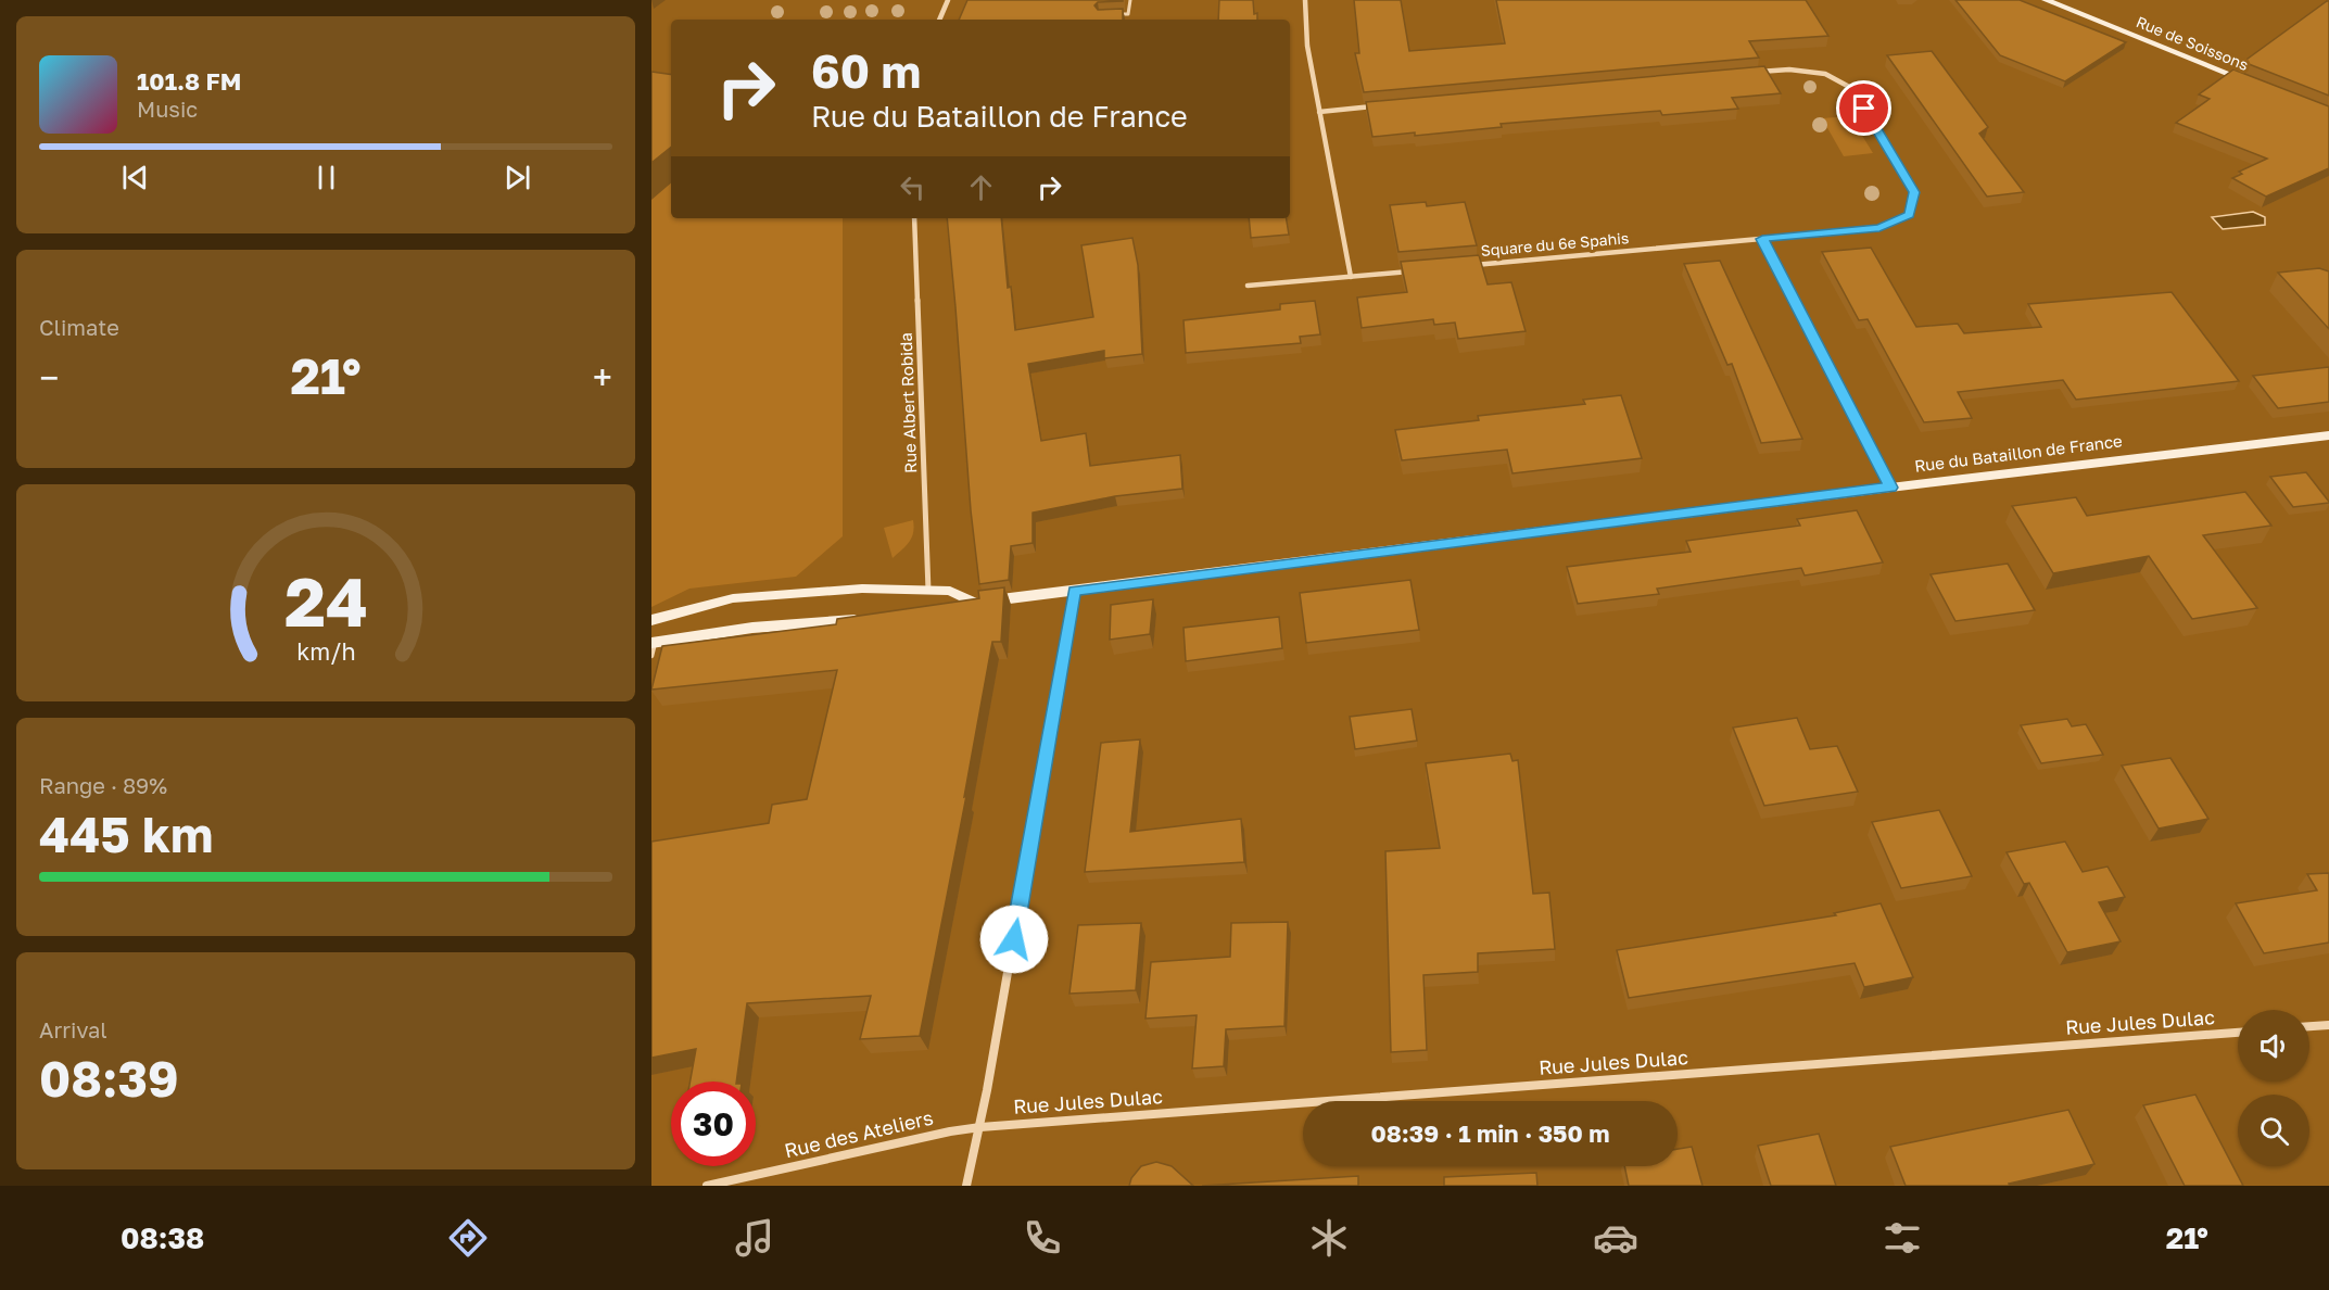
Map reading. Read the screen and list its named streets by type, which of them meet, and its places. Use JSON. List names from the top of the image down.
{
  "streets": {
    "street": [
      "Rue de Soissons",
      "Square du 6e Spahis",
      "Rue Albert Robida",
      "Rue du Bataillon de France",
      "Rue Jules Dulac",
      "Rue des Ateliers"
    ]
  },
  "crossings": [
    ["Rue Albert Robida", "Rue du Bataillon de France"],
    ["Rue Jules Dulac", "Rue des Ateliers"]
  ],
  "page": {
    "turn": ["60 m", "Rue du Bataillon de France"],
    "song": ["101.8 FM", "Music"],
    "tile": [
      "Climate",
      ["Range · 89%", "445 km"],
      ["Arrival", "08:39"]
    ],
    "heat": ["−", "21°", "+"],
    "limit": "30",
    "trip": "08:39 · 1 min · 350 m",
    "tabs": ["08:38", "21°"],
    "gauge": ["24", "km/h"]
  }
}
